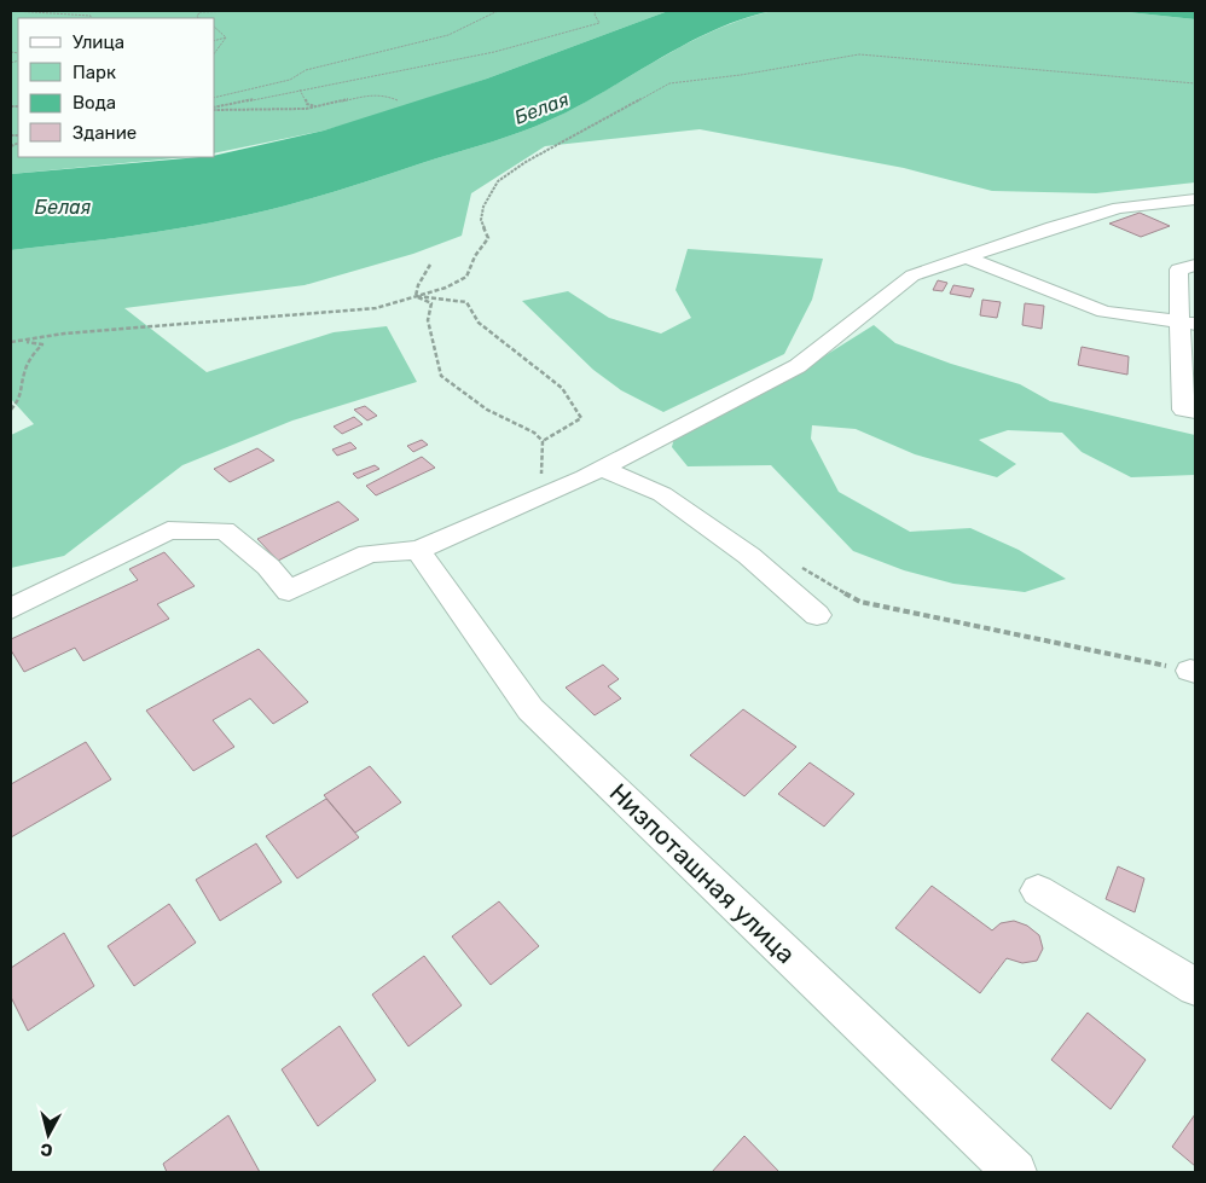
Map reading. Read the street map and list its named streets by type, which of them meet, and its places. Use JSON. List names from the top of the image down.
{
  "streets": {
    "street": ["Низпоташная улица"]
  },
  "water": ["Белая"],
  "legend": [
    "Улица",
    "Парк",
    "Вода",
    "Здание"
  ],
  "north": "bottom"
}
